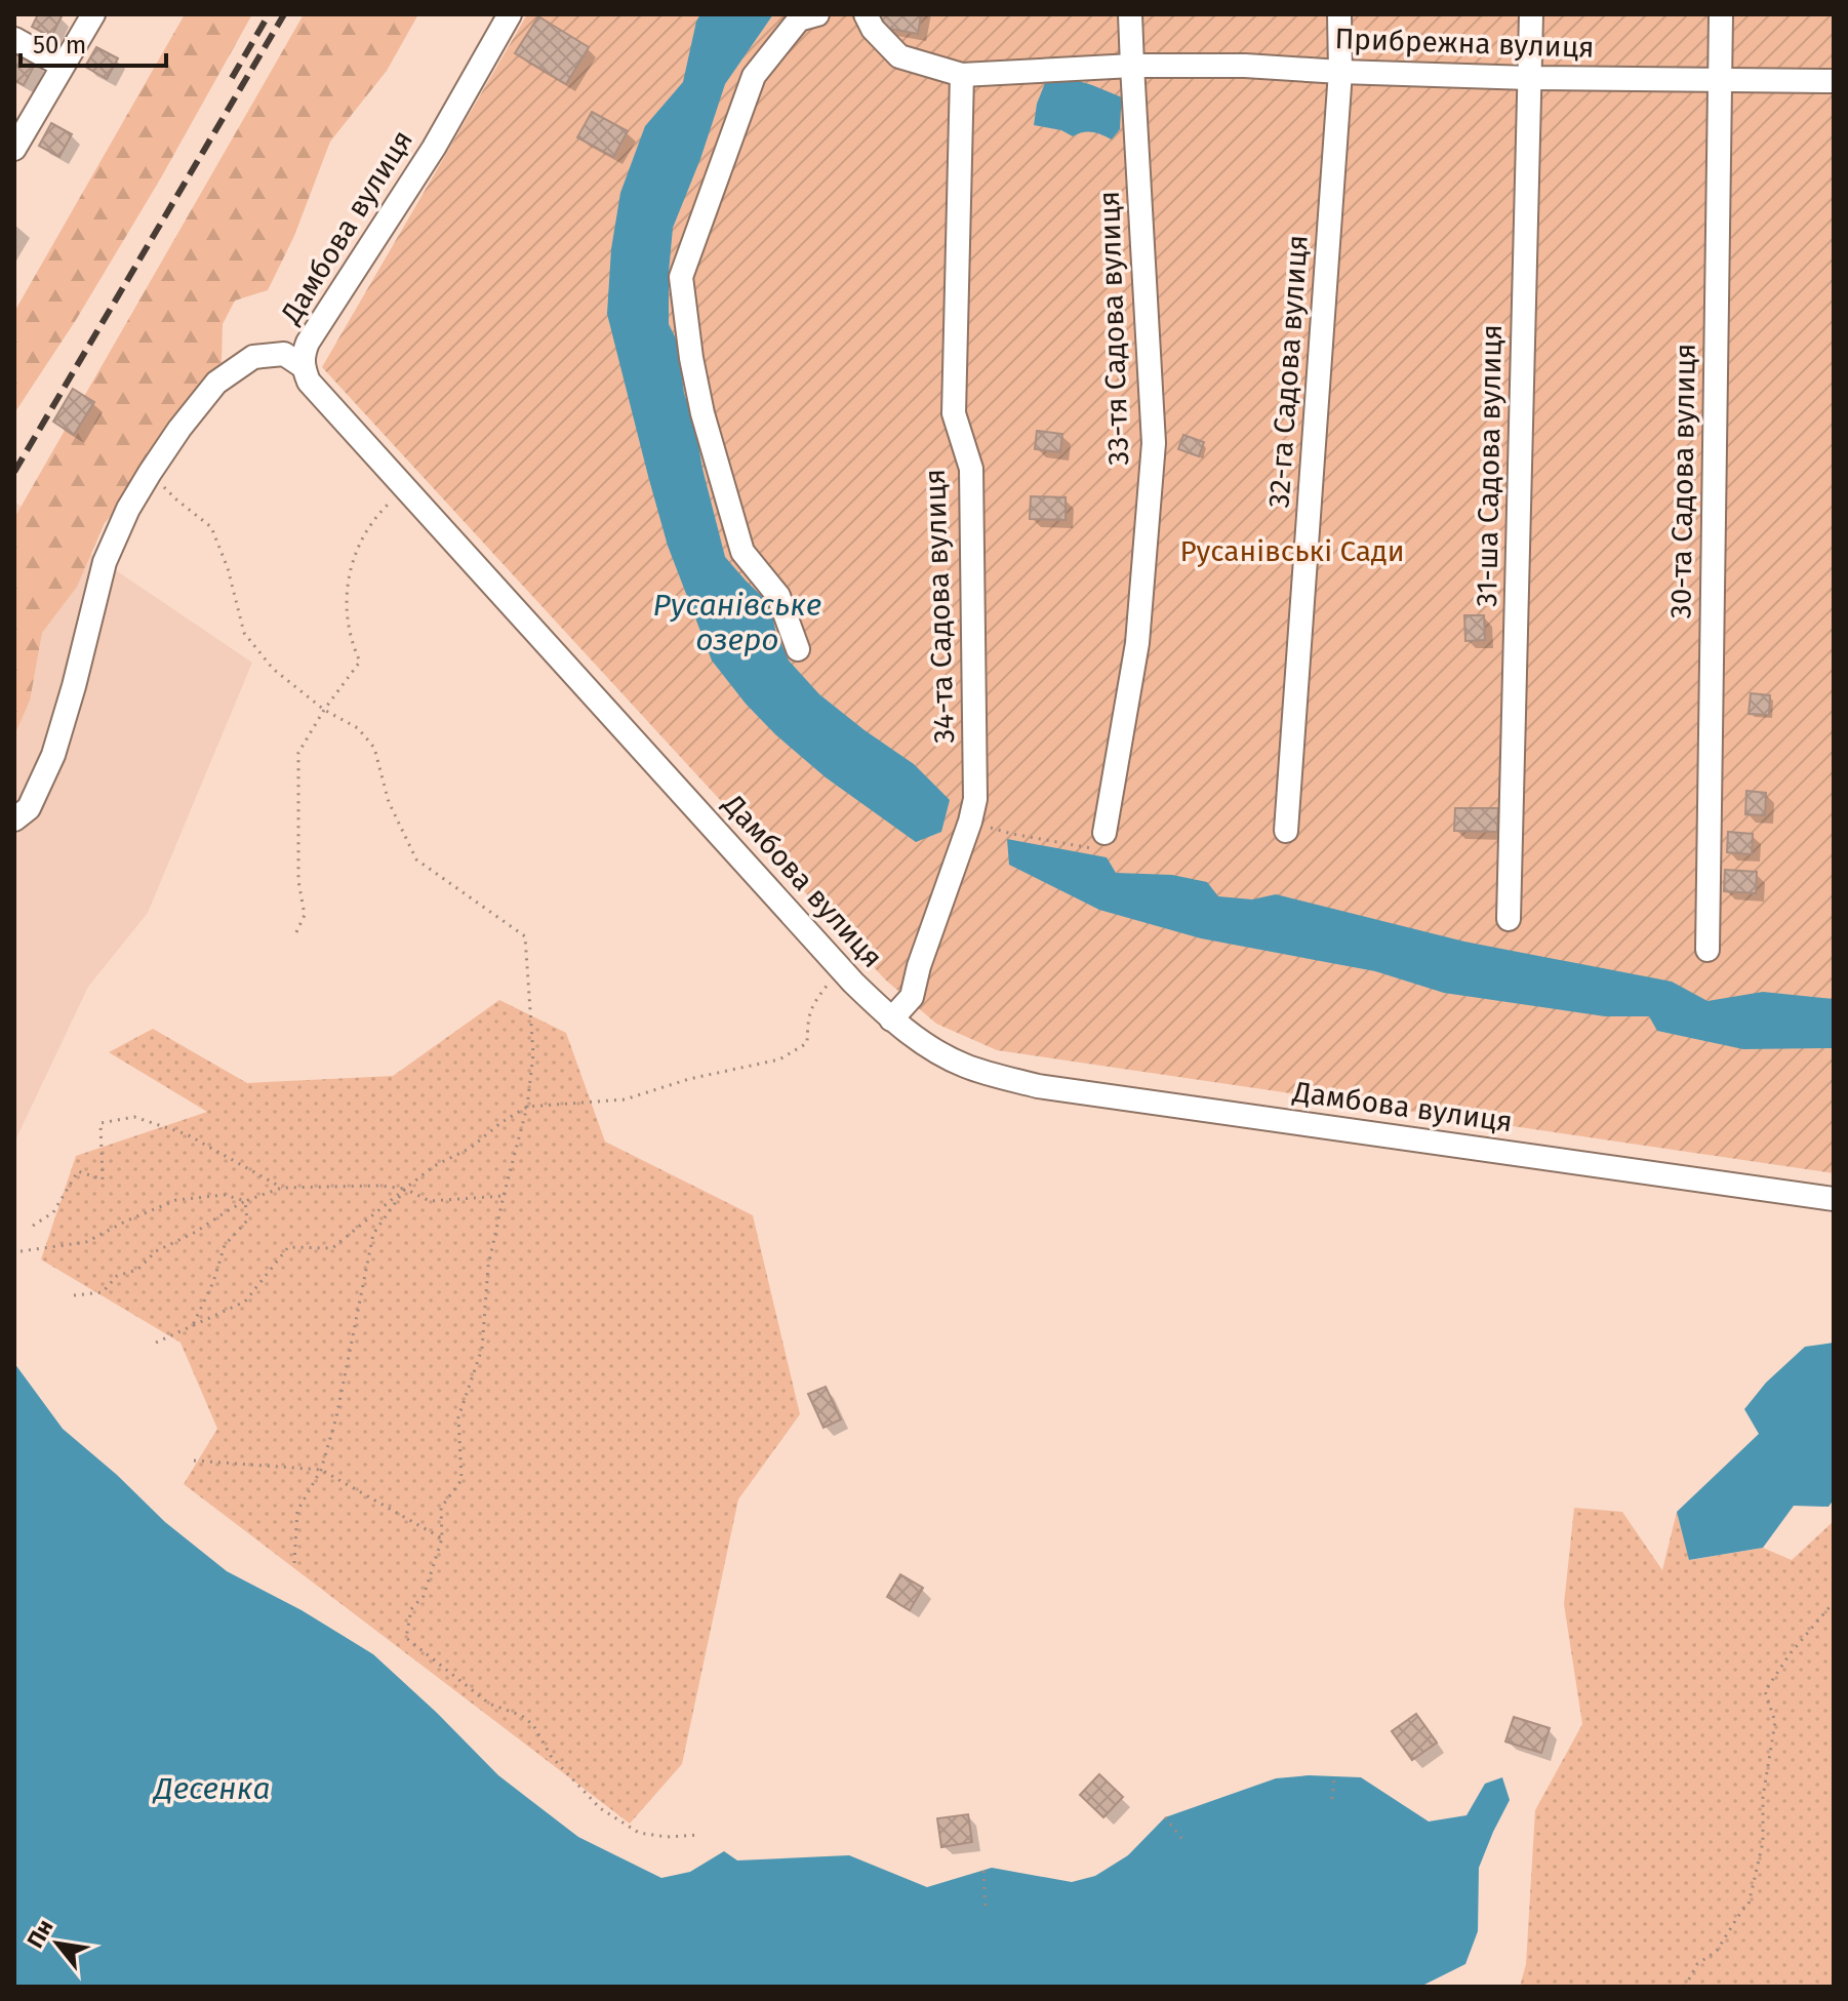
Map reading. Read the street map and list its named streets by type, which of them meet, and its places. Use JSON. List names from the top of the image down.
{
  "streets": {
    "street": [
      "Прибрежна вулиця",
      "Дамбова вулиця",
      "33-тя Садова вулиця",
      "32-га Садова вулиця",
      "31-ша Садова вулиця",
      "30-та Садова вулиця",
      "34-та Садова вулиця"
    ]
  },
  "crossings": [
    ["Прибрежна вулиця", "33-тя Садова вулиця"],
    ["Прибрежна вулиця", "32-га Садова вулиця"],
    ["Прибрежна вулиця", "31-ша Садова вулиця"],
    ["Прибрежна вулиця", "30-та Садова вулиця"],
    ["Прибрежна вулиця", "34-та Садова вулиця"],
    ["Дамбова вулиця", "34-та Садова вулиця"]
  ],
  "water": ["Русанівське озеро", "Десенка"],
  "parks": ["Русанівські Сади"],
  "scale_bar": "50 m",
  "north": "top left"
}
